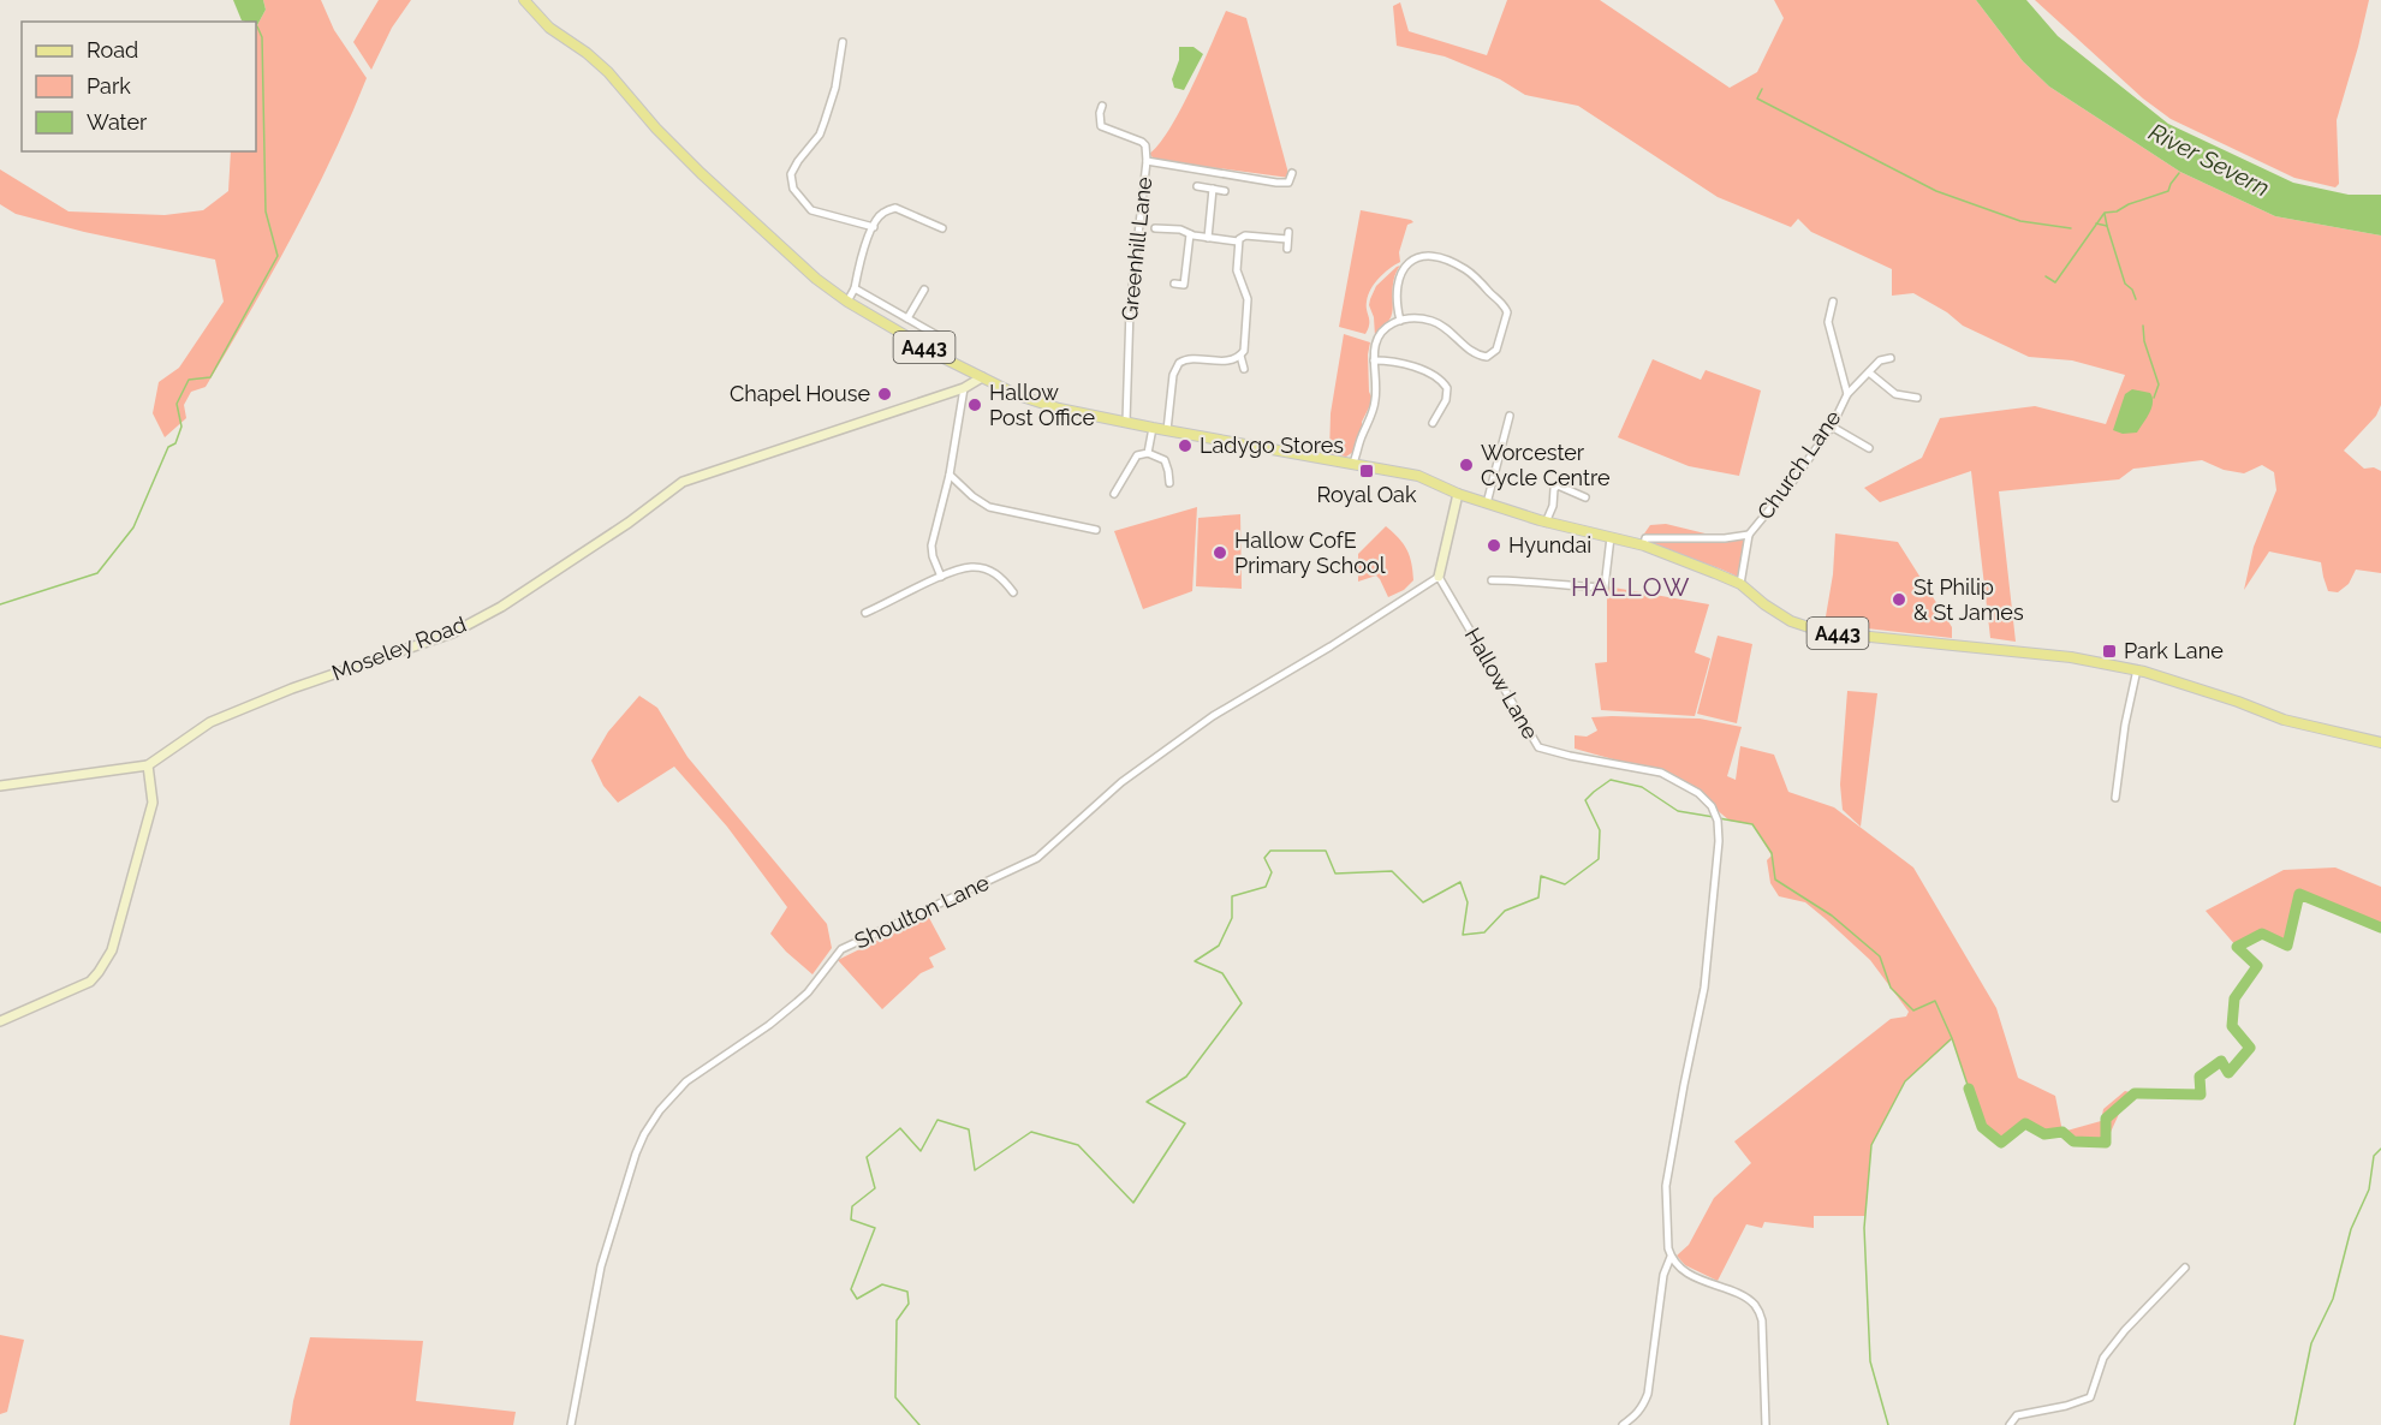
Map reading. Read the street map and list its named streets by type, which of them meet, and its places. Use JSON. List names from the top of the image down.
{
  "streets": {
    "main road": ["A443"],
    "street": [
      "Greenhill Lane",
      "Church Lane",
      "Moseley Road",
      "Hallow Lane",
      "Shoulton Lane"
    ]
  },
  "crossings": [
    ["Greenhill Lane", "A443"],
    ["A443", "Church Lane"],
    ["A443", "Moseley Road"],
    ["Hallow Lane", "Shoulton Lane"]
  ],
  "districts": ["HALLOW"],
  "water": ["River Severn"],
  "places": {
    "other": [
      "Chapel House",
      "Hallow Post Office",
      "Ladygo Stores",
      "Worcester Cycle Centre",
      "Hyundai",
      "Hallow CofE Primary School",
      "St Philip & St James"
    ],
    "transit": ["Royal Oak", "Park Lane"]
  },
  "legend": ["Road", "Park", "Water"]
}
